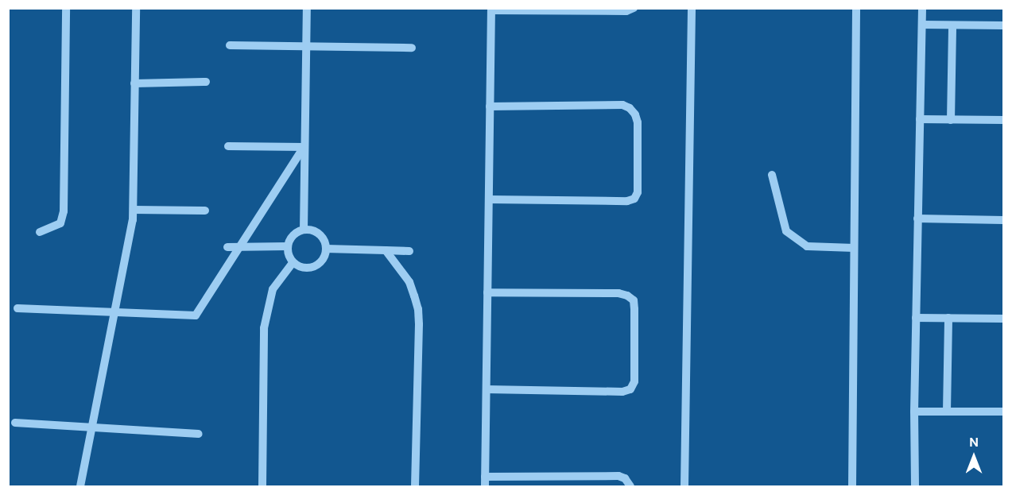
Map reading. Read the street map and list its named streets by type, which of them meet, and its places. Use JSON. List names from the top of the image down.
{
  "north": "top"
}
